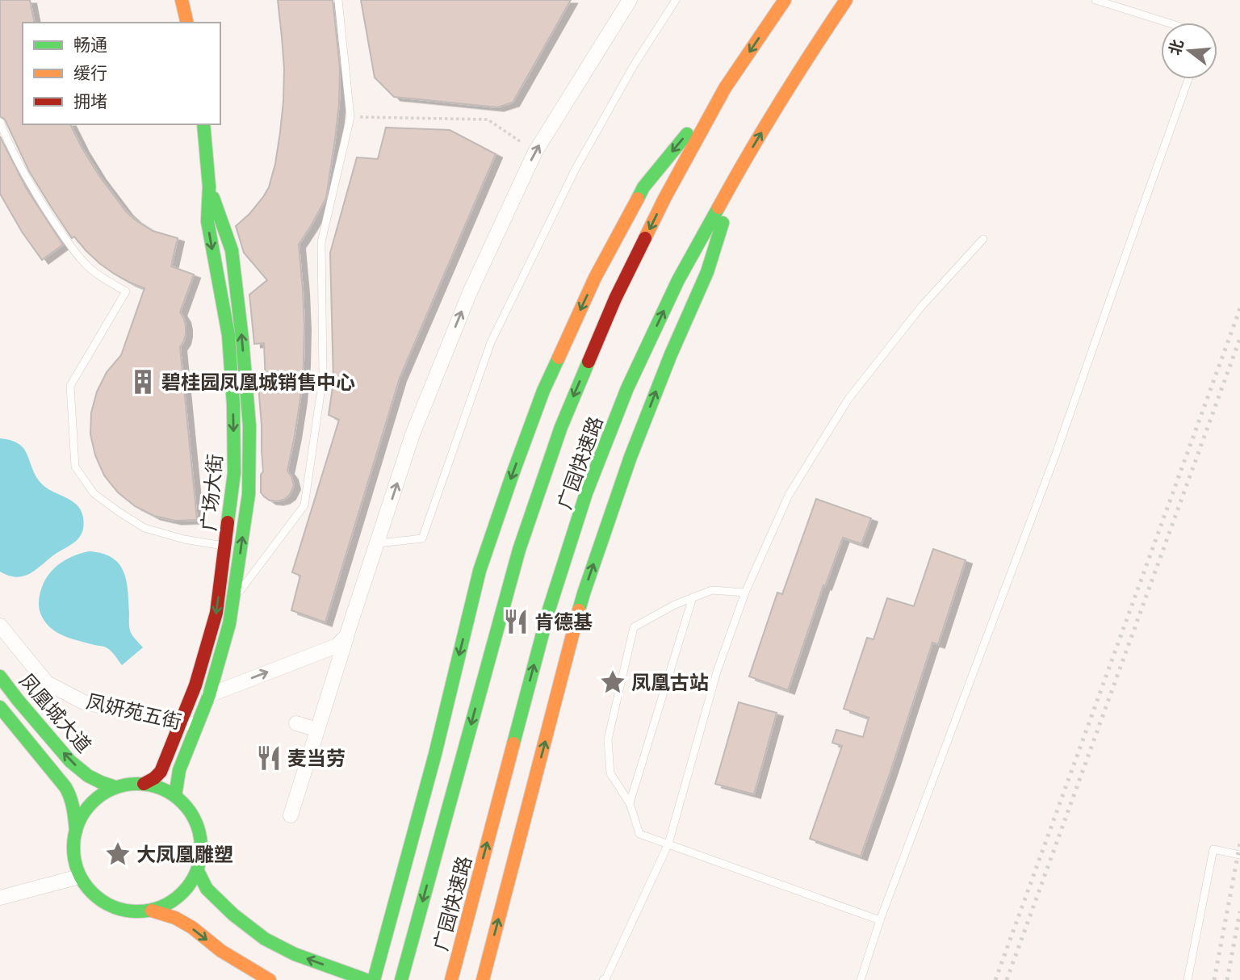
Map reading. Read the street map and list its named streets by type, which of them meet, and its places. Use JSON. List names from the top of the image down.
{
  "streets": {
    "main road": ["广园快速路", "广场大街", "凤凰城大道"],
    "street": ["凤妍苑五街"]
  },
  "crossings": [
    ["广场大街", "凤妍苑五街"],
    ["广场大街", "凤凰城大道"]
  ],
  "places": {
    "building": ["碧桂园凤凰城销售中心"],
    "restaurant": ["肯德基", "麦当劳"],
    "place": ["凤凰古站", "大凤凰雕塑"]
  },
  "legend": ["畅通", "缓行", "拥堵"],
  "north": "left"
}
